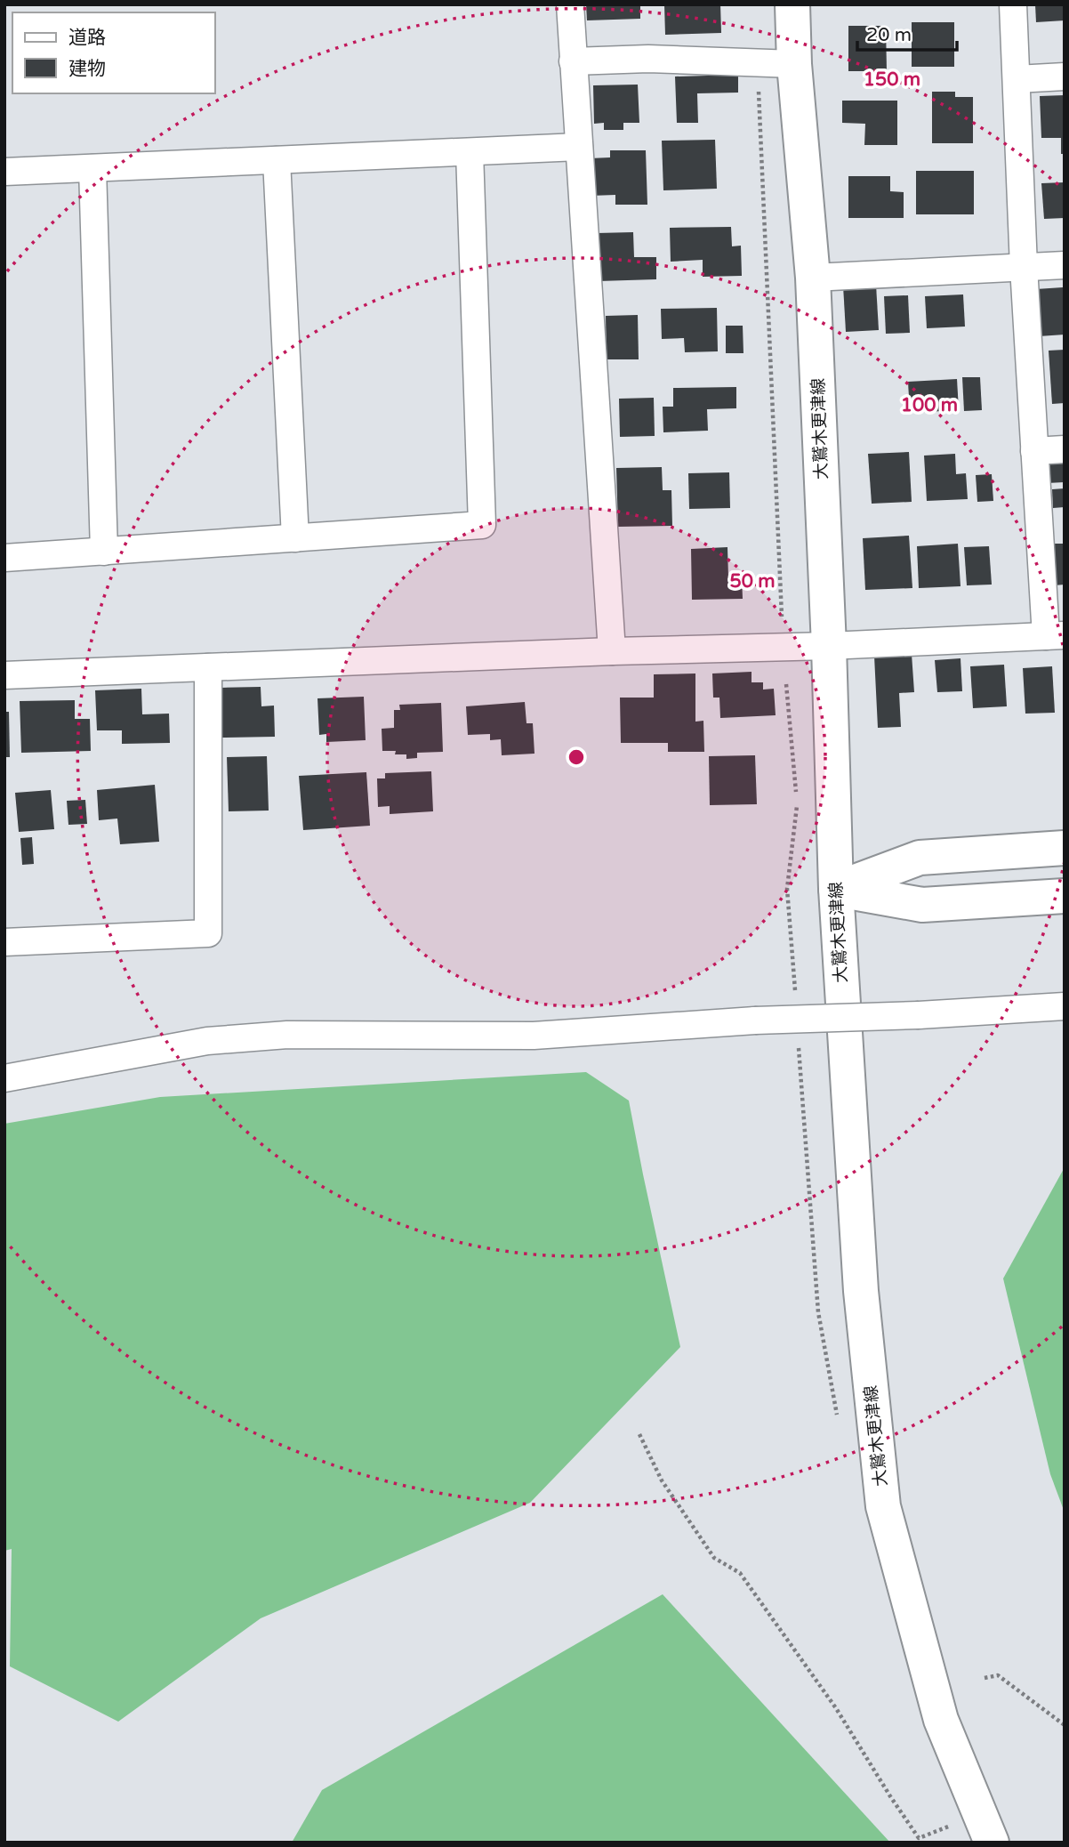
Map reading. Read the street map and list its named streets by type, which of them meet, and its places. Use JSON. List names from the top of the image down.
{
  "streets": {
    "main road": ["大鷲木更津線"]
  },
  "legend": ["道路", "建物"],
  "scale_bar": "20 m",
  "rings": ["150 m", "100 m", "50 m"]
}
